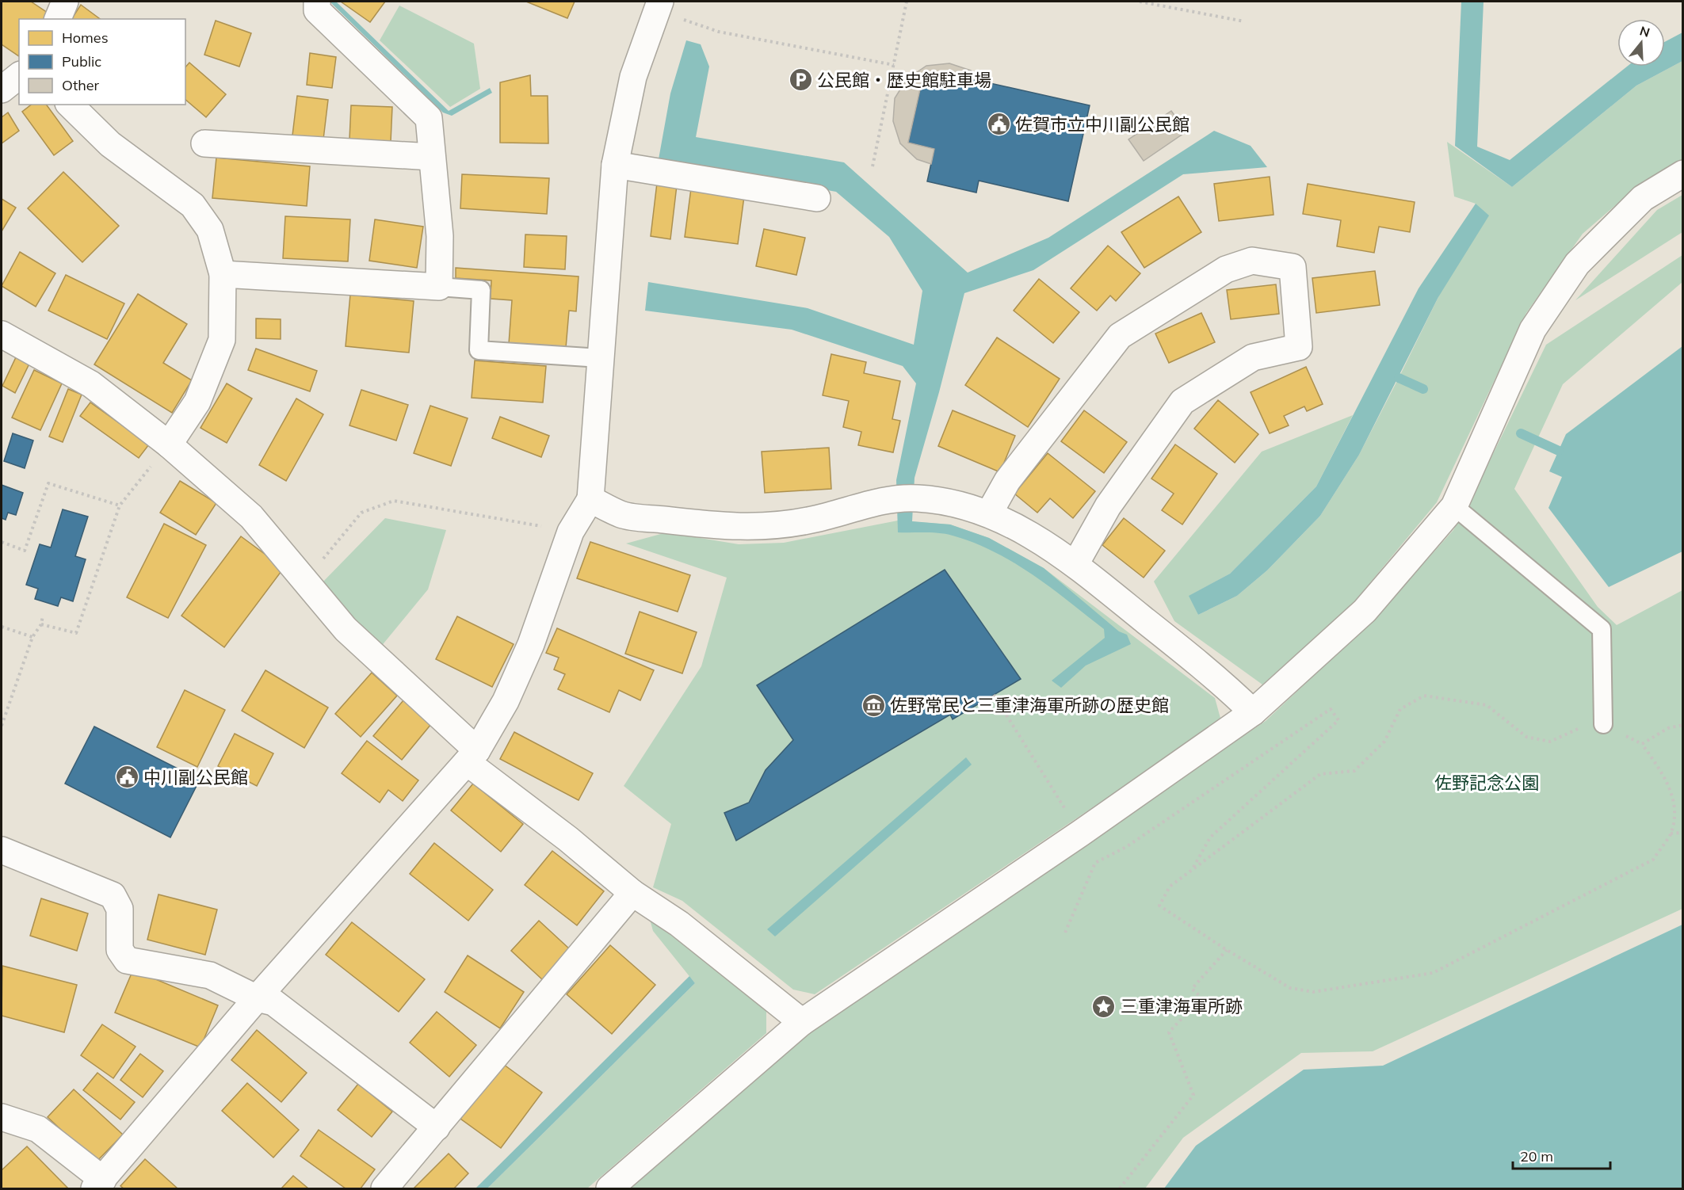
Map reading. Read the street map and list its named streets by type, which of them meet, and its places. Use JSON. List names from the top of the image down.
{
  "parks": ["佐野記念公園"],
  "places": {
    "parking": ["公民館・歴史館駐車場"],
    "public building": ["佐賀市立中川副公民館", "中川副公民館"],
    "museum": ["佐野常民と三重津海軍所跡の歴史館"],
    "place": ["三重津海軍所跡"]
  },
  "legend": ["Homes", "Public", "Other"],
  "scale_bar": "20 m",
  "north": "top"
}
